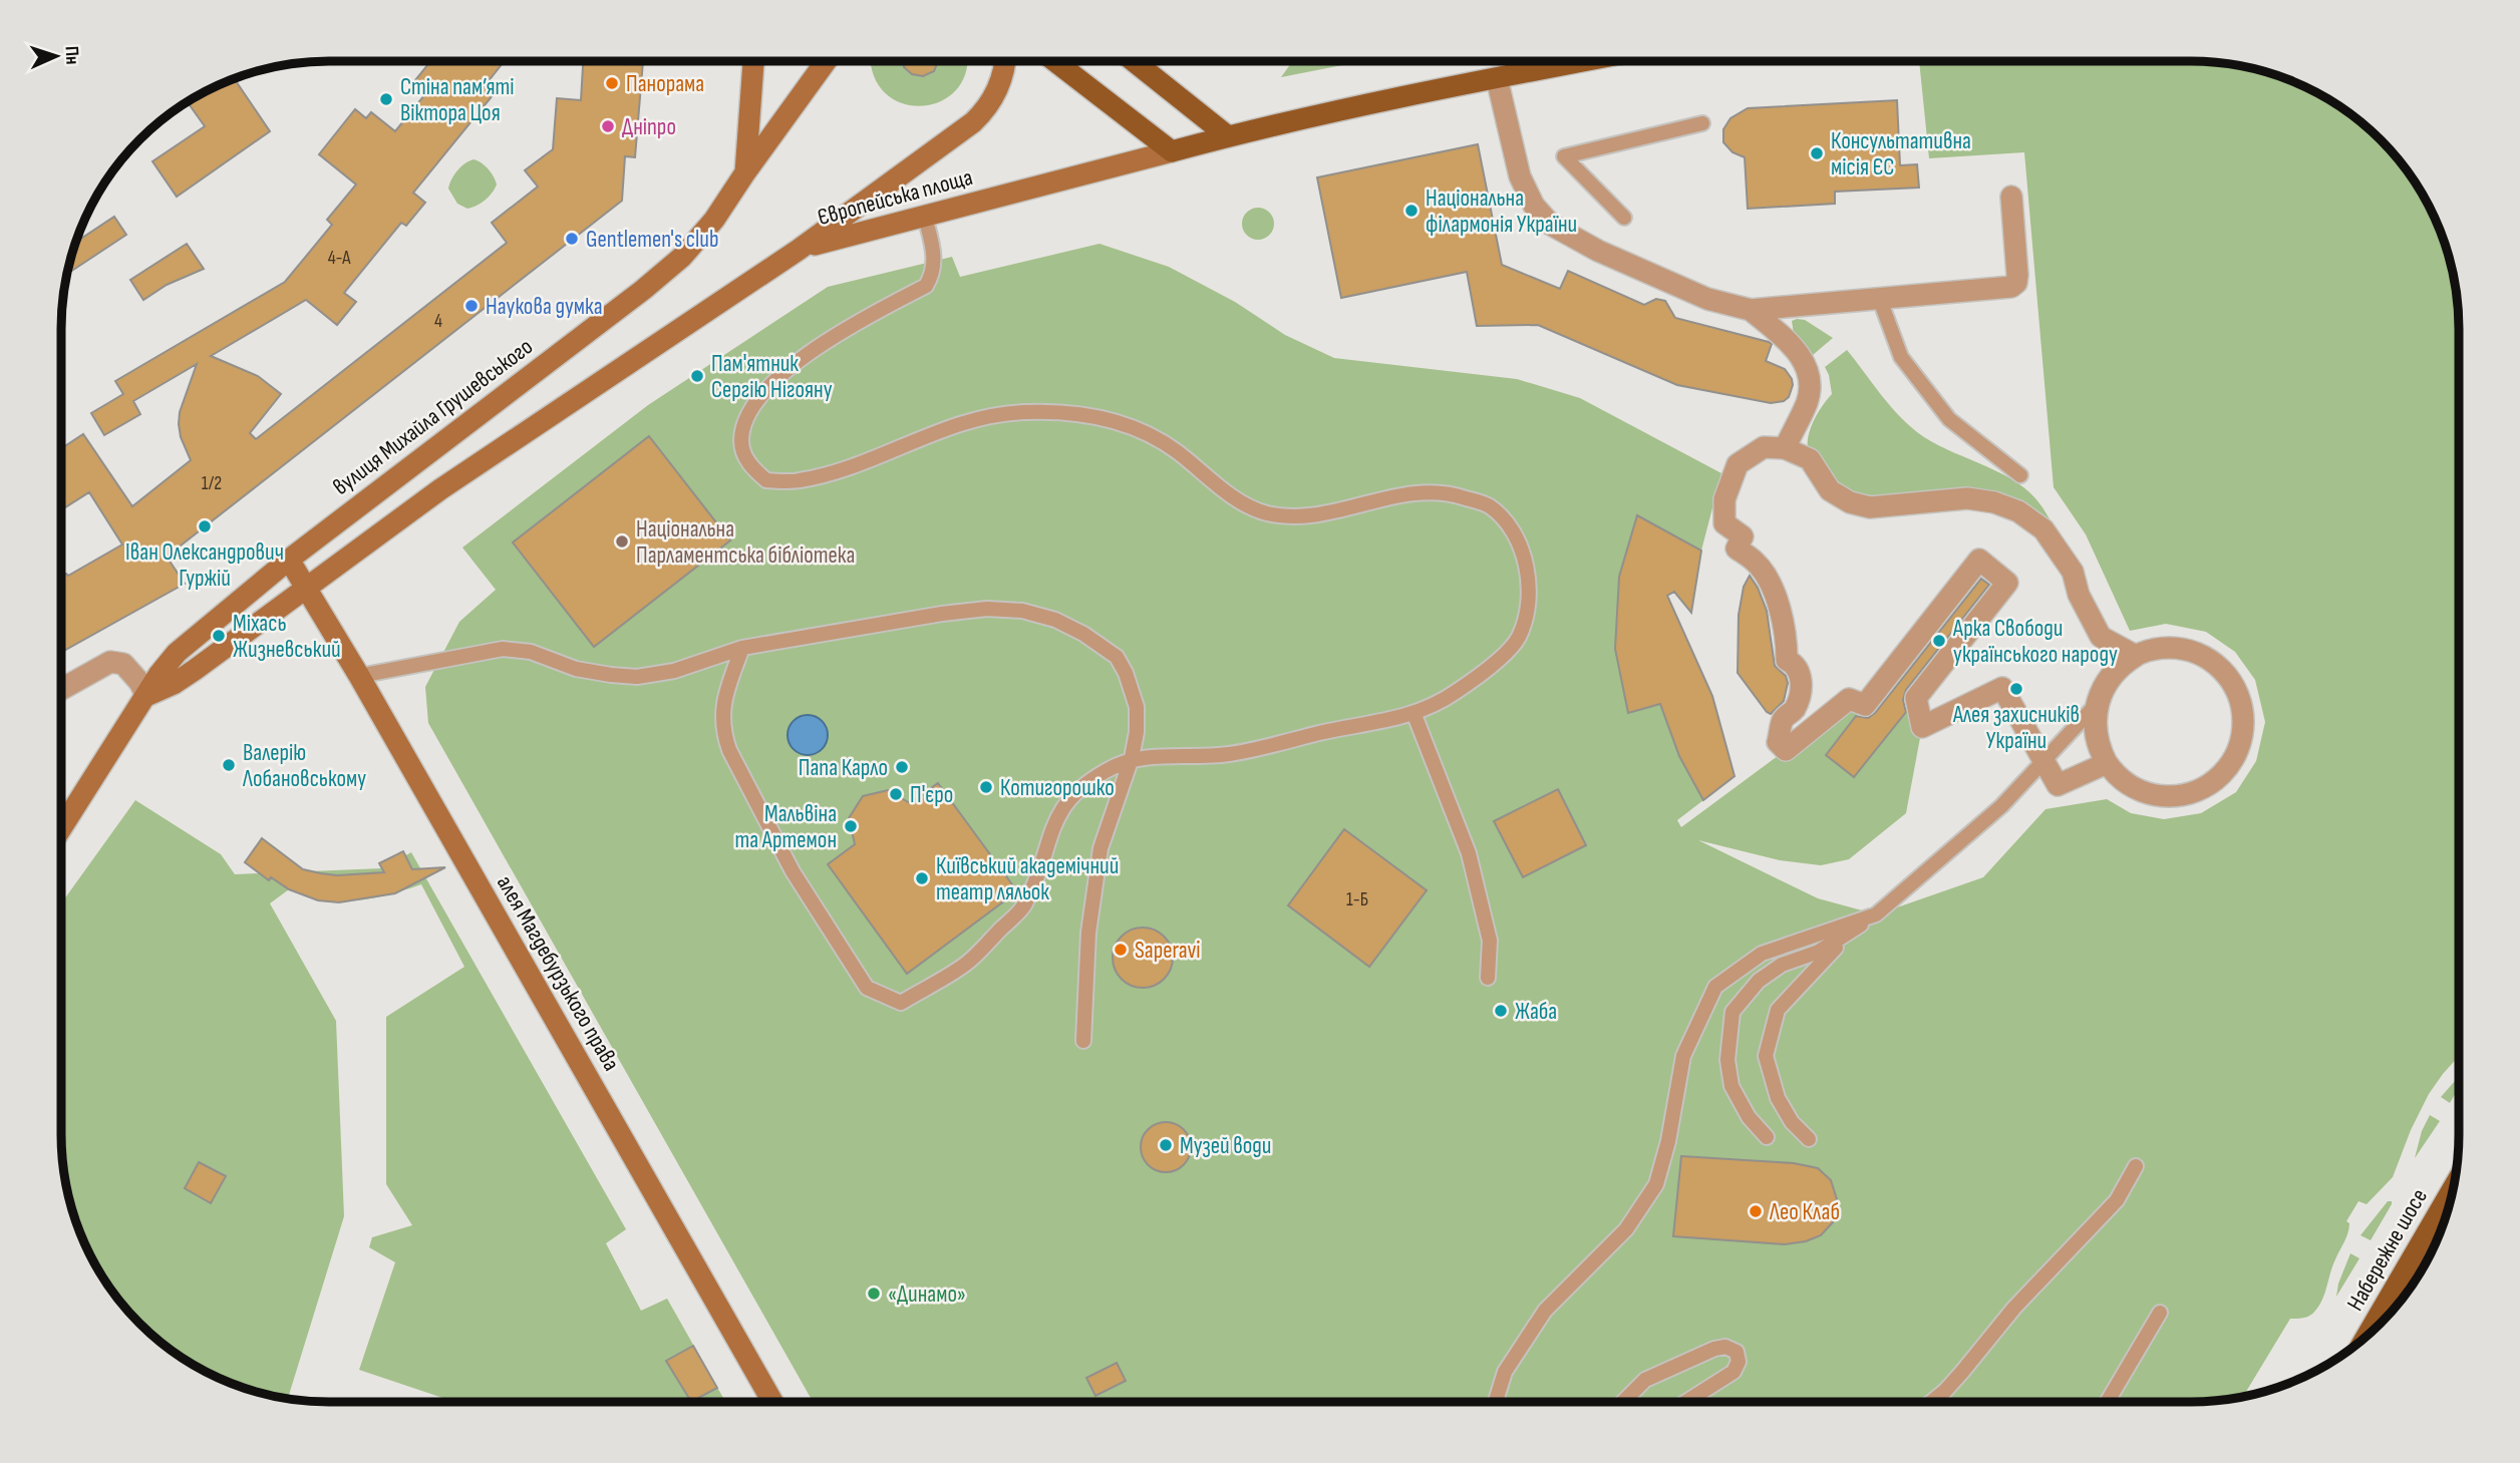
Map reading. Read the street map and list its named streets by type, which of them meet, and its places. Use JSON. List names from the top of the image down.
{
  "streets": {
    "main road": [
      "Європейська площа",
      "вулиця Михайла Грушевського",
      "алея Магдебурзького права",
      "Набережне шосе"
    ]
  },
  "crossings": [
    ["вулиця Михайла Грушевського", "алея Магдебурзького права"]
  ],
  "places": [
    "Панорама",
    "Стіна пам’яті Віктора Цоя",
    "Дніпро",
    "Консультативна місія ЄС",
    "Національна філармонія України",
    "Gentlemen's club",
    "Наукова думка",
    "Пам'ятник Сергію Нігояну",
    "Іван Олександрович Гуржій",
    "Національна Парламентська бібліотека",
    "Міхась Жизневський",
    "Арка Свободи українського народу",
    "Алея захисників України",
    "Валерію Лобановському",
    "Папа Карло",
    "Котигорошко",
    "П'єро",
    "Мальвіна та Артемон",
    "Київський академічний театр ляльок",
    "Saperavi",
    "Жаба",
    "Музей води",
    "Лео Клаб",
    "«Динамо»"
  ],
  "house_numbers": [
    "4-А",
    "4",
    "1/2",
    "1-Б"
  ],
  "north": "right"
}
